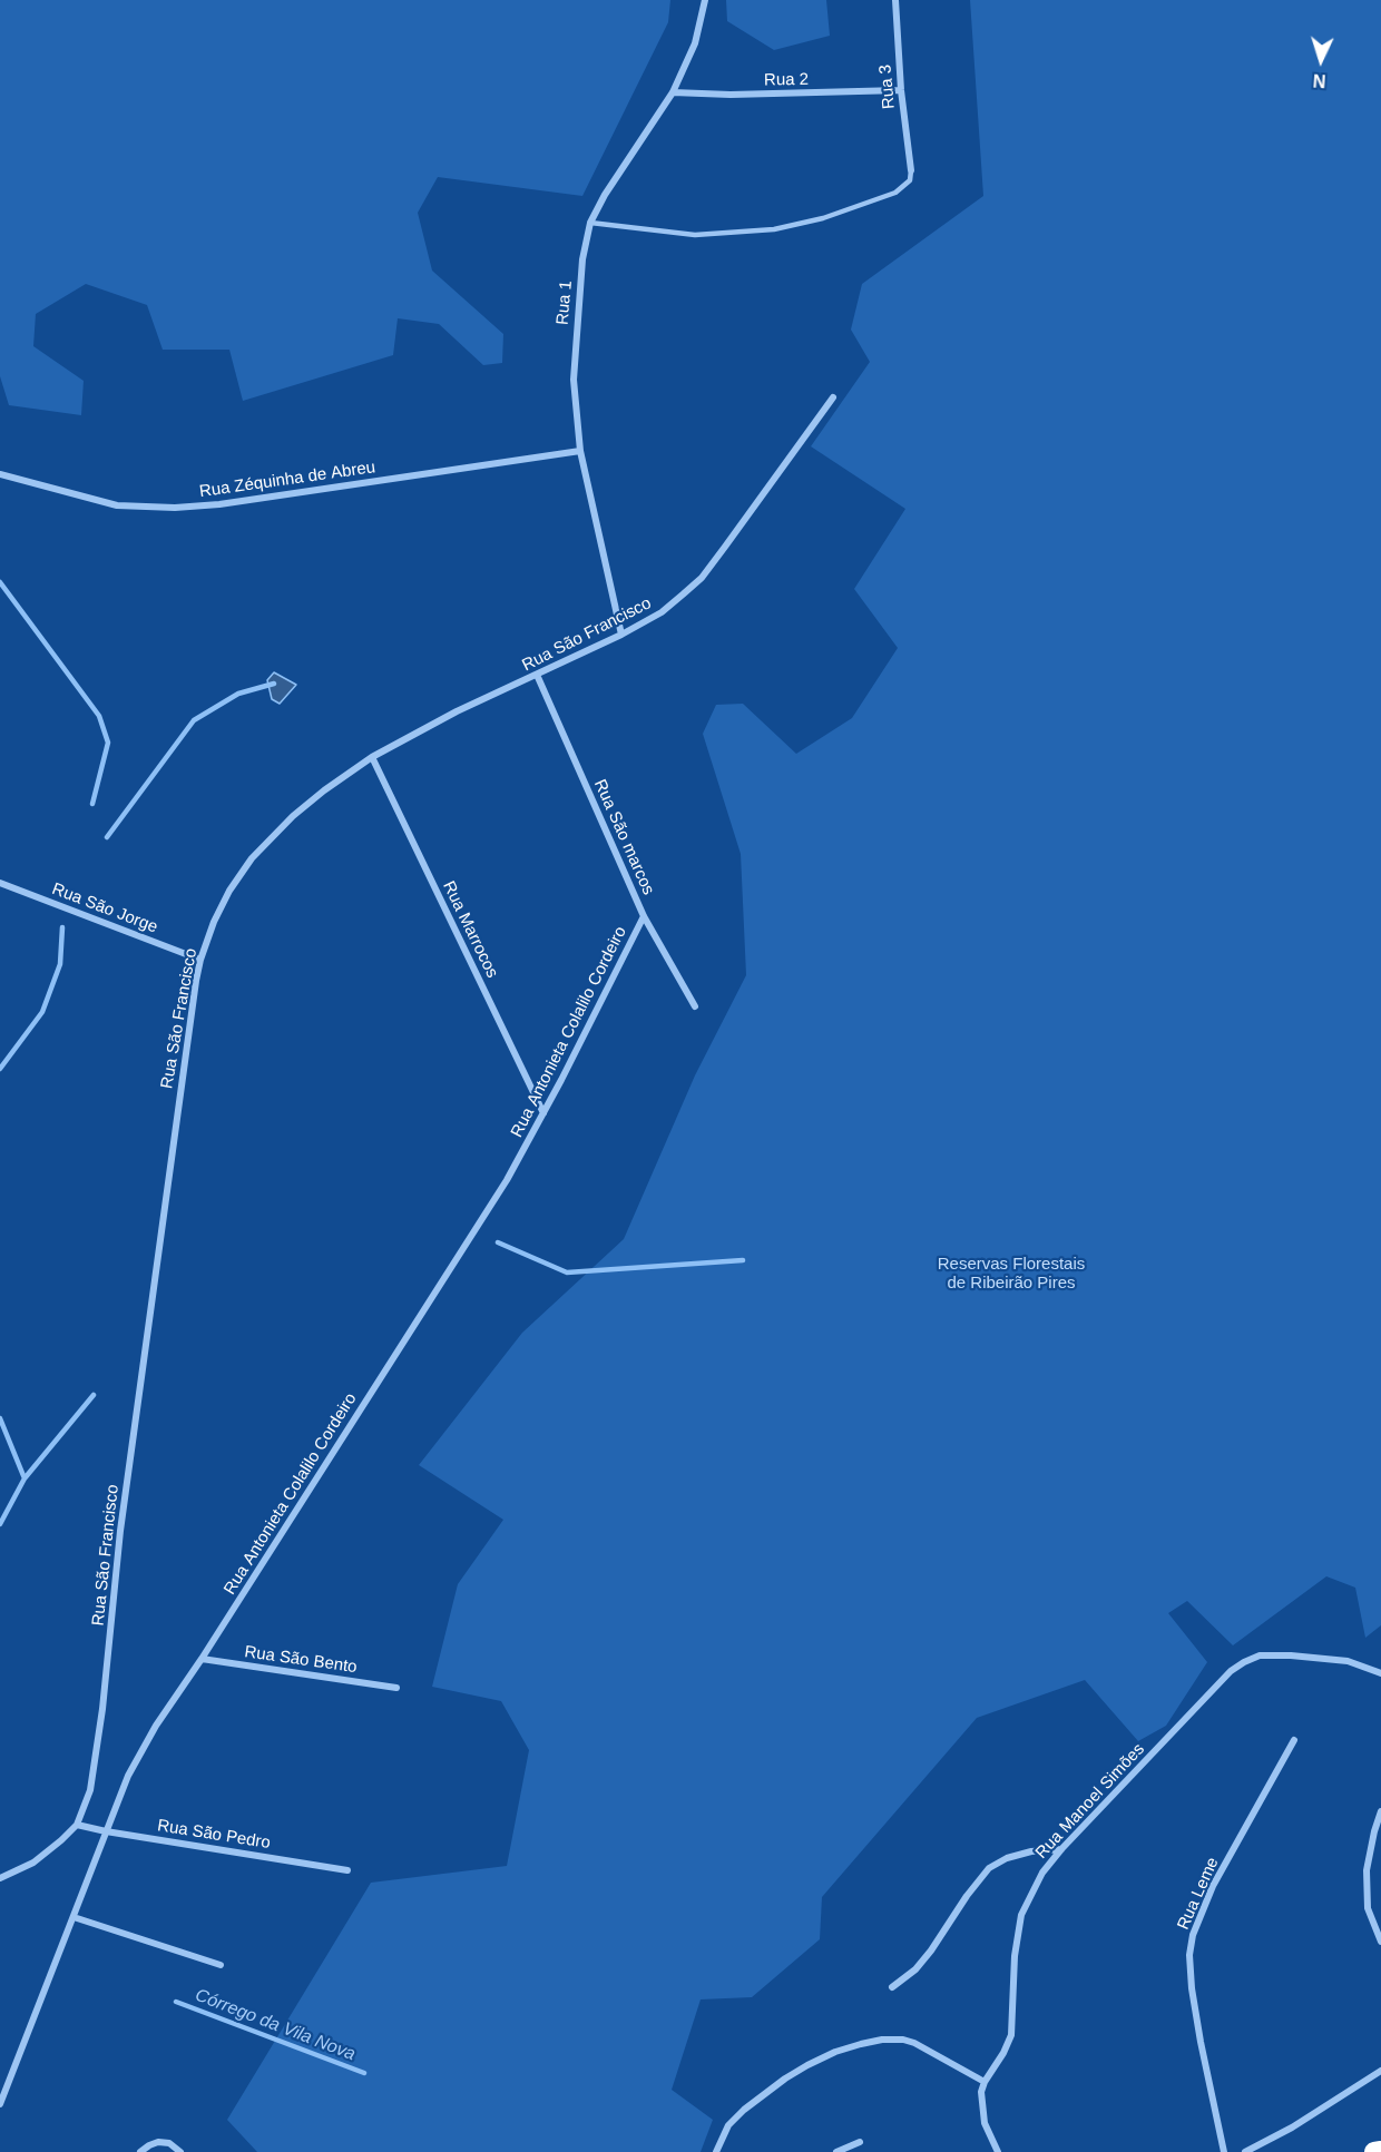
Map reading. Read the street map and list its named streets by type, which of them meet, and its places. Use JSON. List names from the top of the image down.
{
  "streets": {
    "street": [
      "Rua 2",
      "Rua 3",
      "Rua 1",
      "Rua Zéquinha de Abreu",
      "Rua São Francisco",
      "Rua São marcos",
      "Rua São Jorge",
      "Rua Marrocos",
      "Rua Antonieta Colalilo Cordeiro",
      "Rua São Bento",
      "Rua Manoel Simões",
      "Rua São Pedro",
      "Rua Leme"
    ]
  },
  "crossings": [
    ["Rua 2", "Rua 3"],
    ["Rua 2", "Rua 1"],
    ["Rua 1", "Rua Zéquinha de Abreu"],
    ["Rua 1", "Rua São Francisco"],
    ["Rua São Francisco", "Rua São marcos"],
    ["Rua São Francisco", "Rua São Jorge"],
    ["Rua São Francisco", "Rua Marrocos"],
    ["Rua São Francisco", "Rua São Pedro"],
    ["Rua São marcos", "Rua Antonieta Colalilo Cordeiro"],
    ["Rua Marrocos", "Rua Antonieta Colalilo Cordeiro"],
    ["Rua Antonieta Colalilo Cordeiro", "Rua São Bento"],
    ["Rua Antonieta Colalilo Cordeiro", "Rua São Pedro"]
  ],
  "water": ["Córrego da Vila Nova"],
  "parks": ["Reservas Florestais de Ribeirão Pires"],
  "north": "bottom"
}
